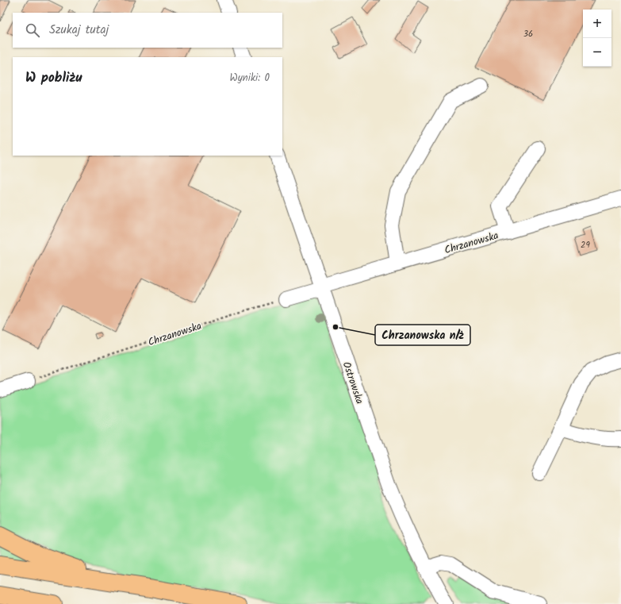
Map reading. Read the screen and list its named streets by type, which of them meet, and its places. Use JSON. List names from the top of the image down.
{
  "streets": {
    "street": ["Chrzanowska", "Ostrowska"]
  },
  "crossings": [
    ["Chrzanowska", "Ostrowska"]
  ],
  "places": ["Chrzanowska n/ż"],
  "house_numbers": ["36", "29"],
  "page": {
    "map_buttons": ["+", "−"],
    "search": "Szukaj tutaj",
    "heading": ["W pobliżu", "Wyniki: 0"]
  }
}
